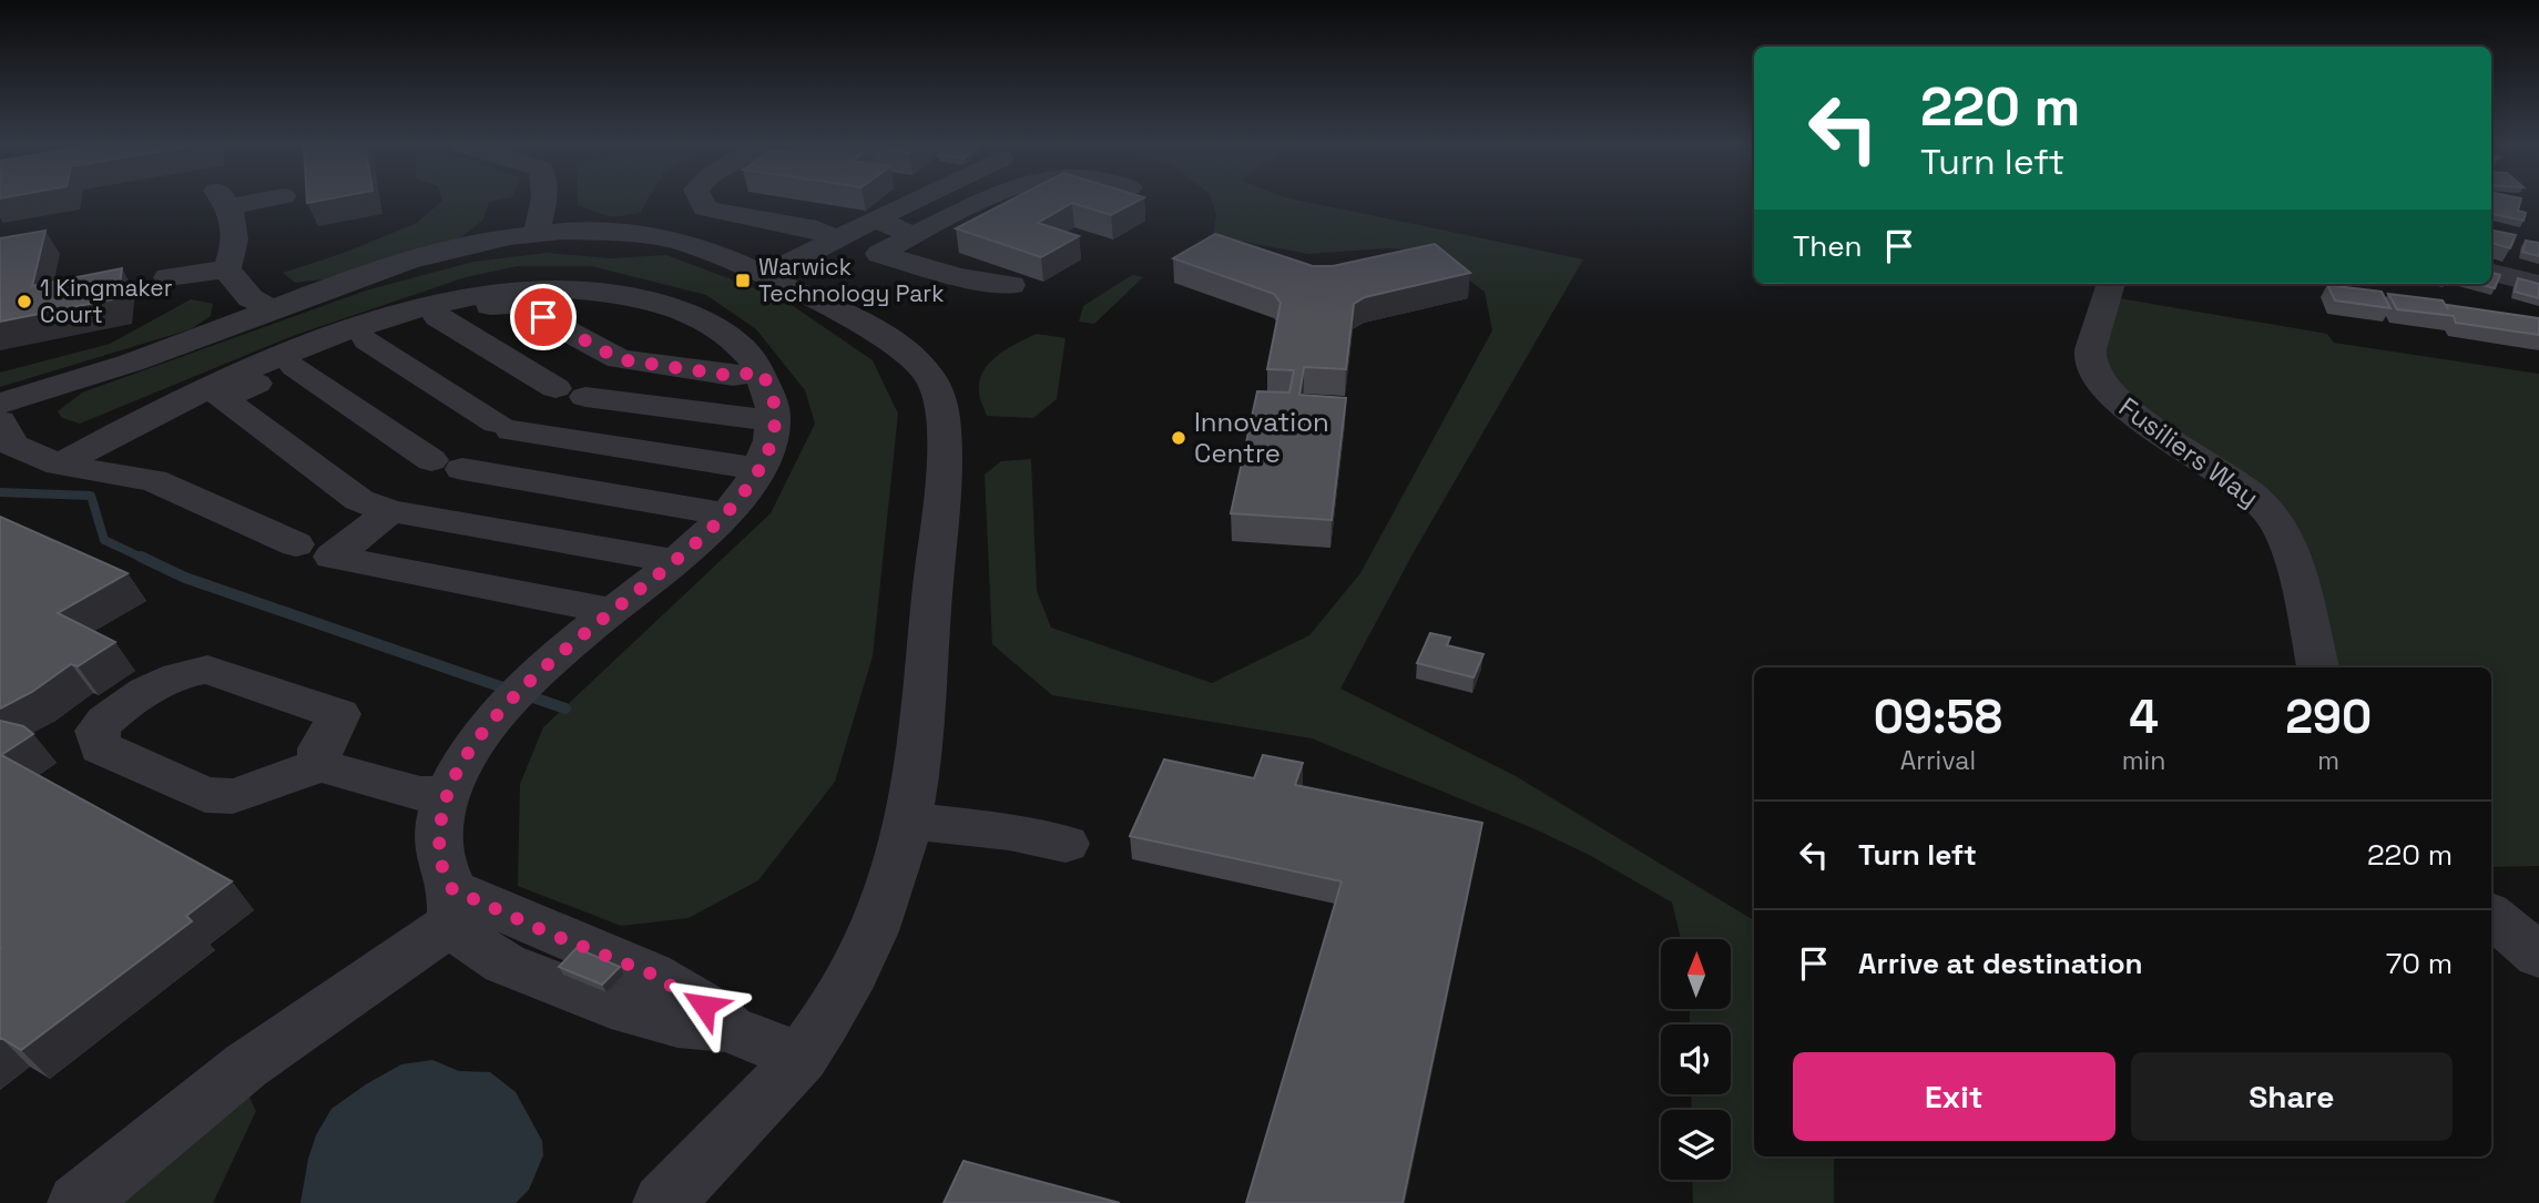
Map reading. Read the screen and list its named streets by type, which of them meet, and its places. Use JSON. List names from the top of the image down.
{
  "streets": {
    "street": ["Fusiliers Way"]
  },
  "places": {
    "transit": ["Warwick Technology Park"],
    "other": ["1 Kingmaker Court", "Innovation Centre"]
  },
  "north": "top",
  "page": {
    "turn": ["220 m", "Turn left"],
    "then": "Then",
    "eta": [
      "09:58",
      "Arrival",
      "4",
      "min",
      "290",
      "m"
    ],
    "list": [
      {
        "name": "Turn left",
        "value": "220 m"
      },
      {
        "name": "Arrive at destination",
        "value": "70 m"
      }
    ],
    "buttons": ["Exit", "Share"]
  }
}
